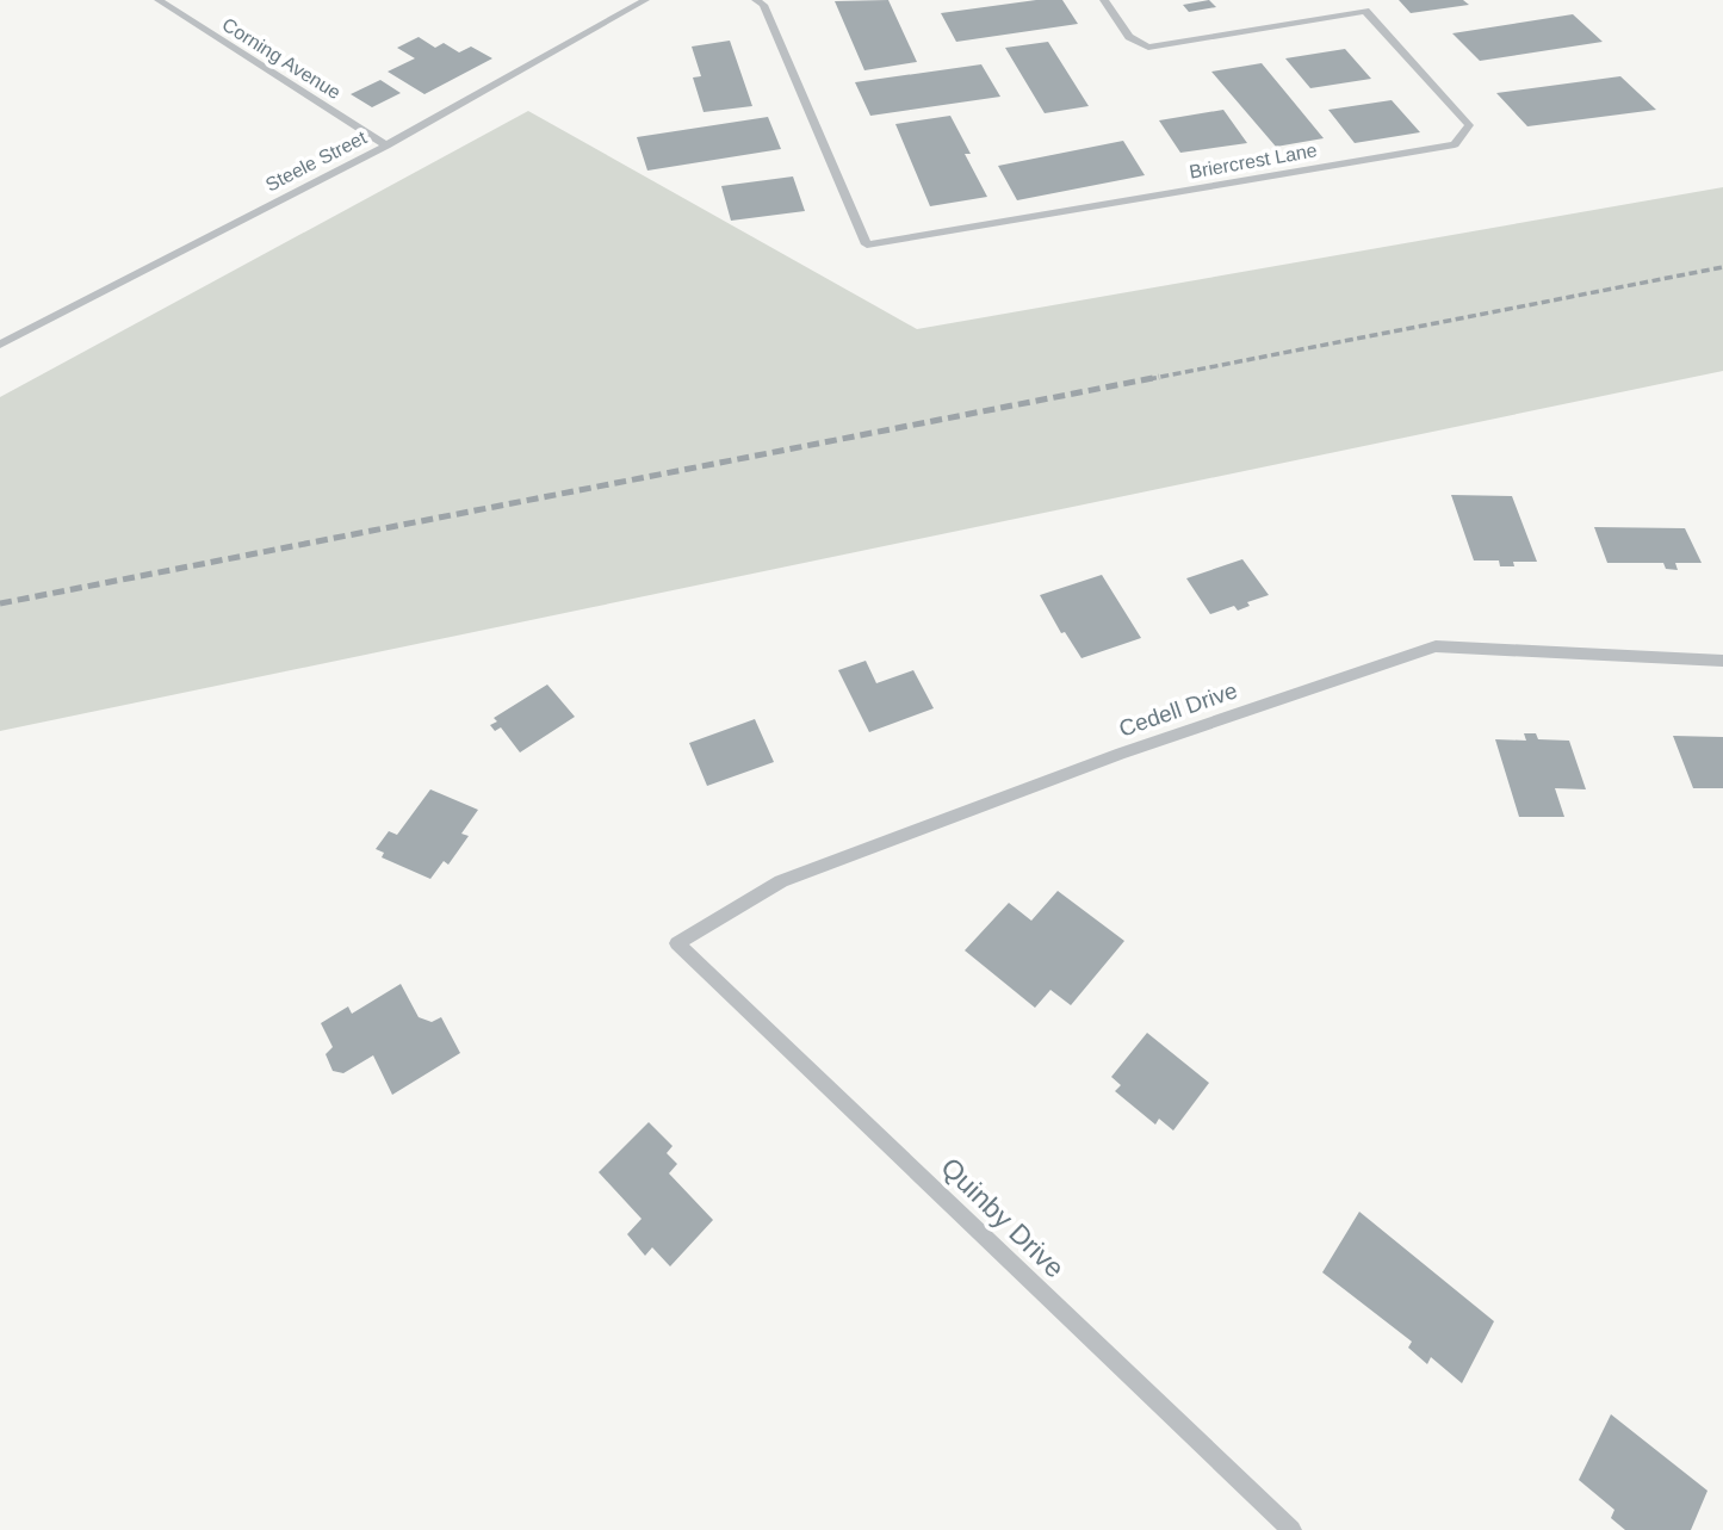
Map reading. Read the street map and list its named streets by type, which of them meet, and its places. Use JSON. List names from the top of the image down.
{
  "streets": {
    "street": [
      "Corning Avenue",
      "Steele Street",
      "Briercrest Lane",
      "Cedell Drive",
      "Quinby Drive"
    ]
  },
  "crossings": [
    ["Corning Avenue", "Steele Street"],
    ["Cedell Drive", "Quinby Drive"]
  ]
}
